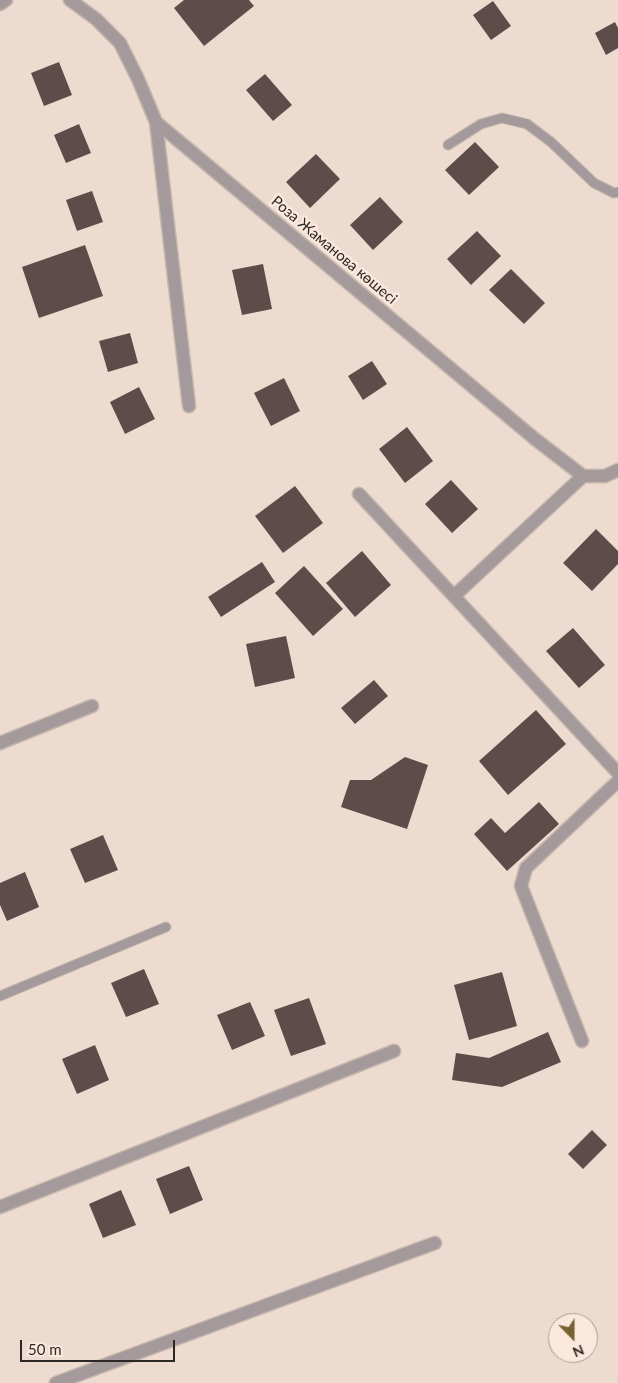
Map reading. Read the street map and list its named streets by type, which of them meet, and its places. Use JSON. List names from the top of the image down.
{
  "streets": {
    "street": ["Роза Жаманова көшесі"]
  },
  "scale_bar": "50 m",
  "north": "bottom"
}
